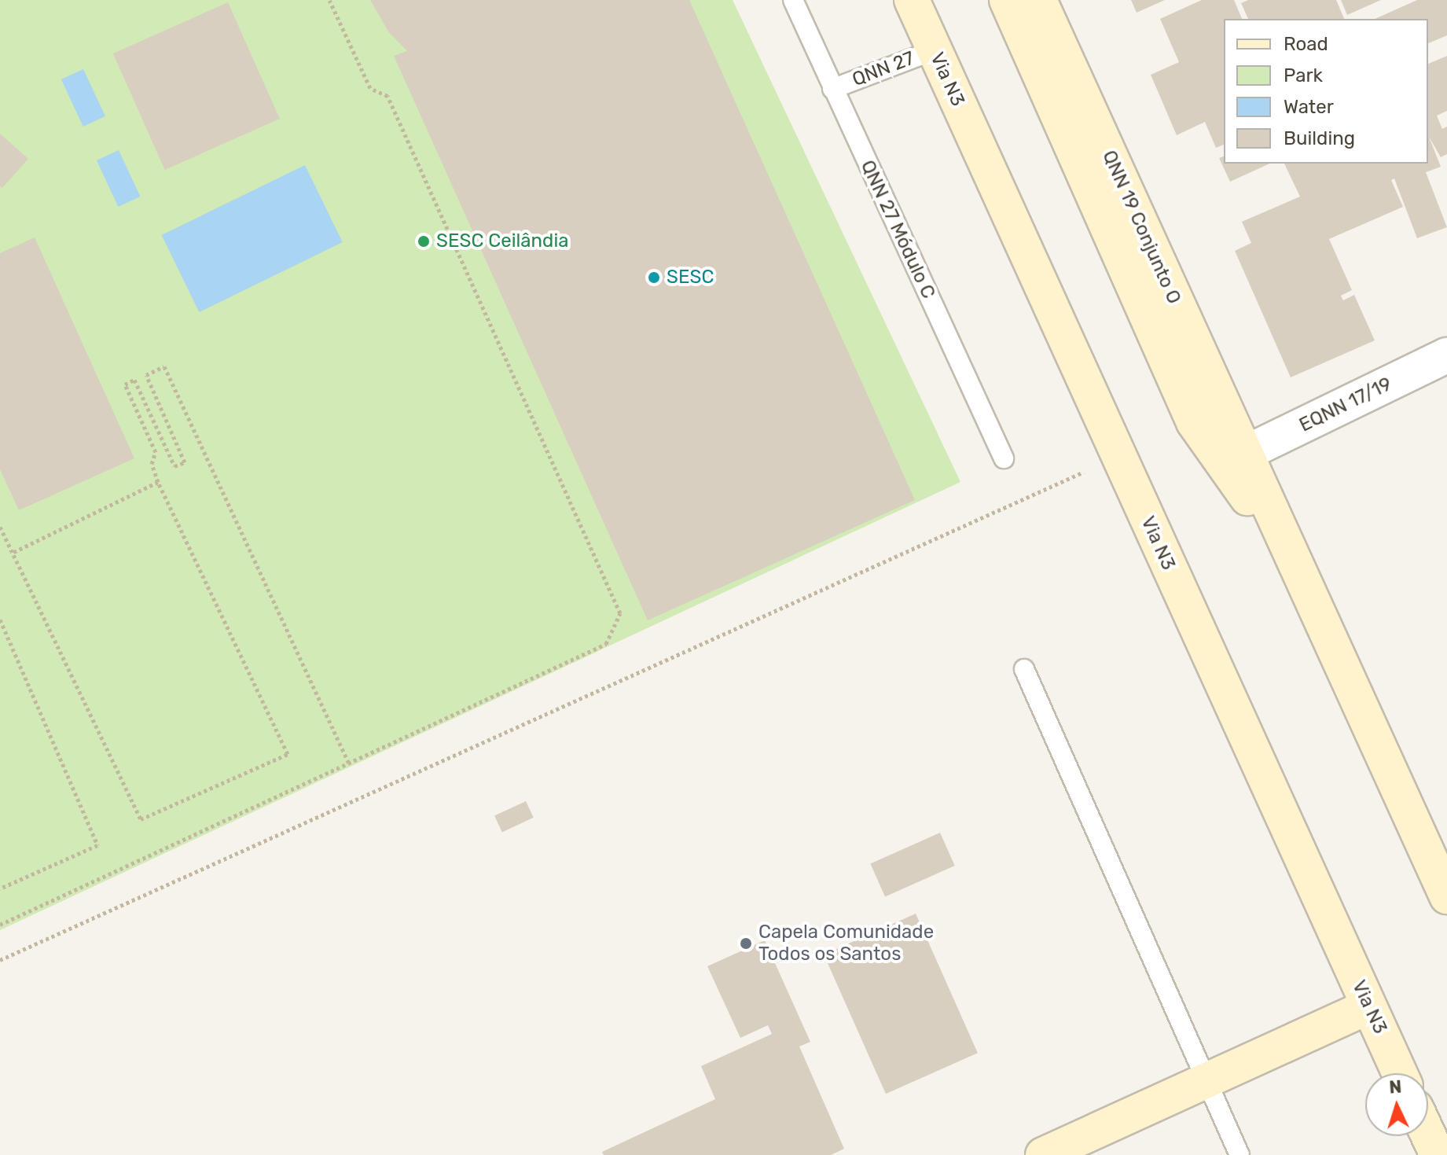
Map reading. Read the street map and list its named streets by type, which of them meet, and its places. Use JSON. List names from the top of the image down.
{
  "streets": {
    "main road": ["Via N3", "QNN 19 Conjunto O"],
    "street": ["EQNN 17/19"],
    "lane": ["QNN 27", "QNN 27 Módulo C"]
  },
  "crossings": [
    ["QNN 27", "Via N3"],
    ["QNN 27", "QNN 27 Módulo C"],
    ["QNN 19 Conjunto O", "EQNN 17/19"]
  ],
  "places": ["SESC Ceilândia", "SESC", "Capela Comunidade Todos os Santos"],
  "legend": [
    "Road",
    "Park",
    "Water",
    "Building"
  ],
  "north": "top"
}
